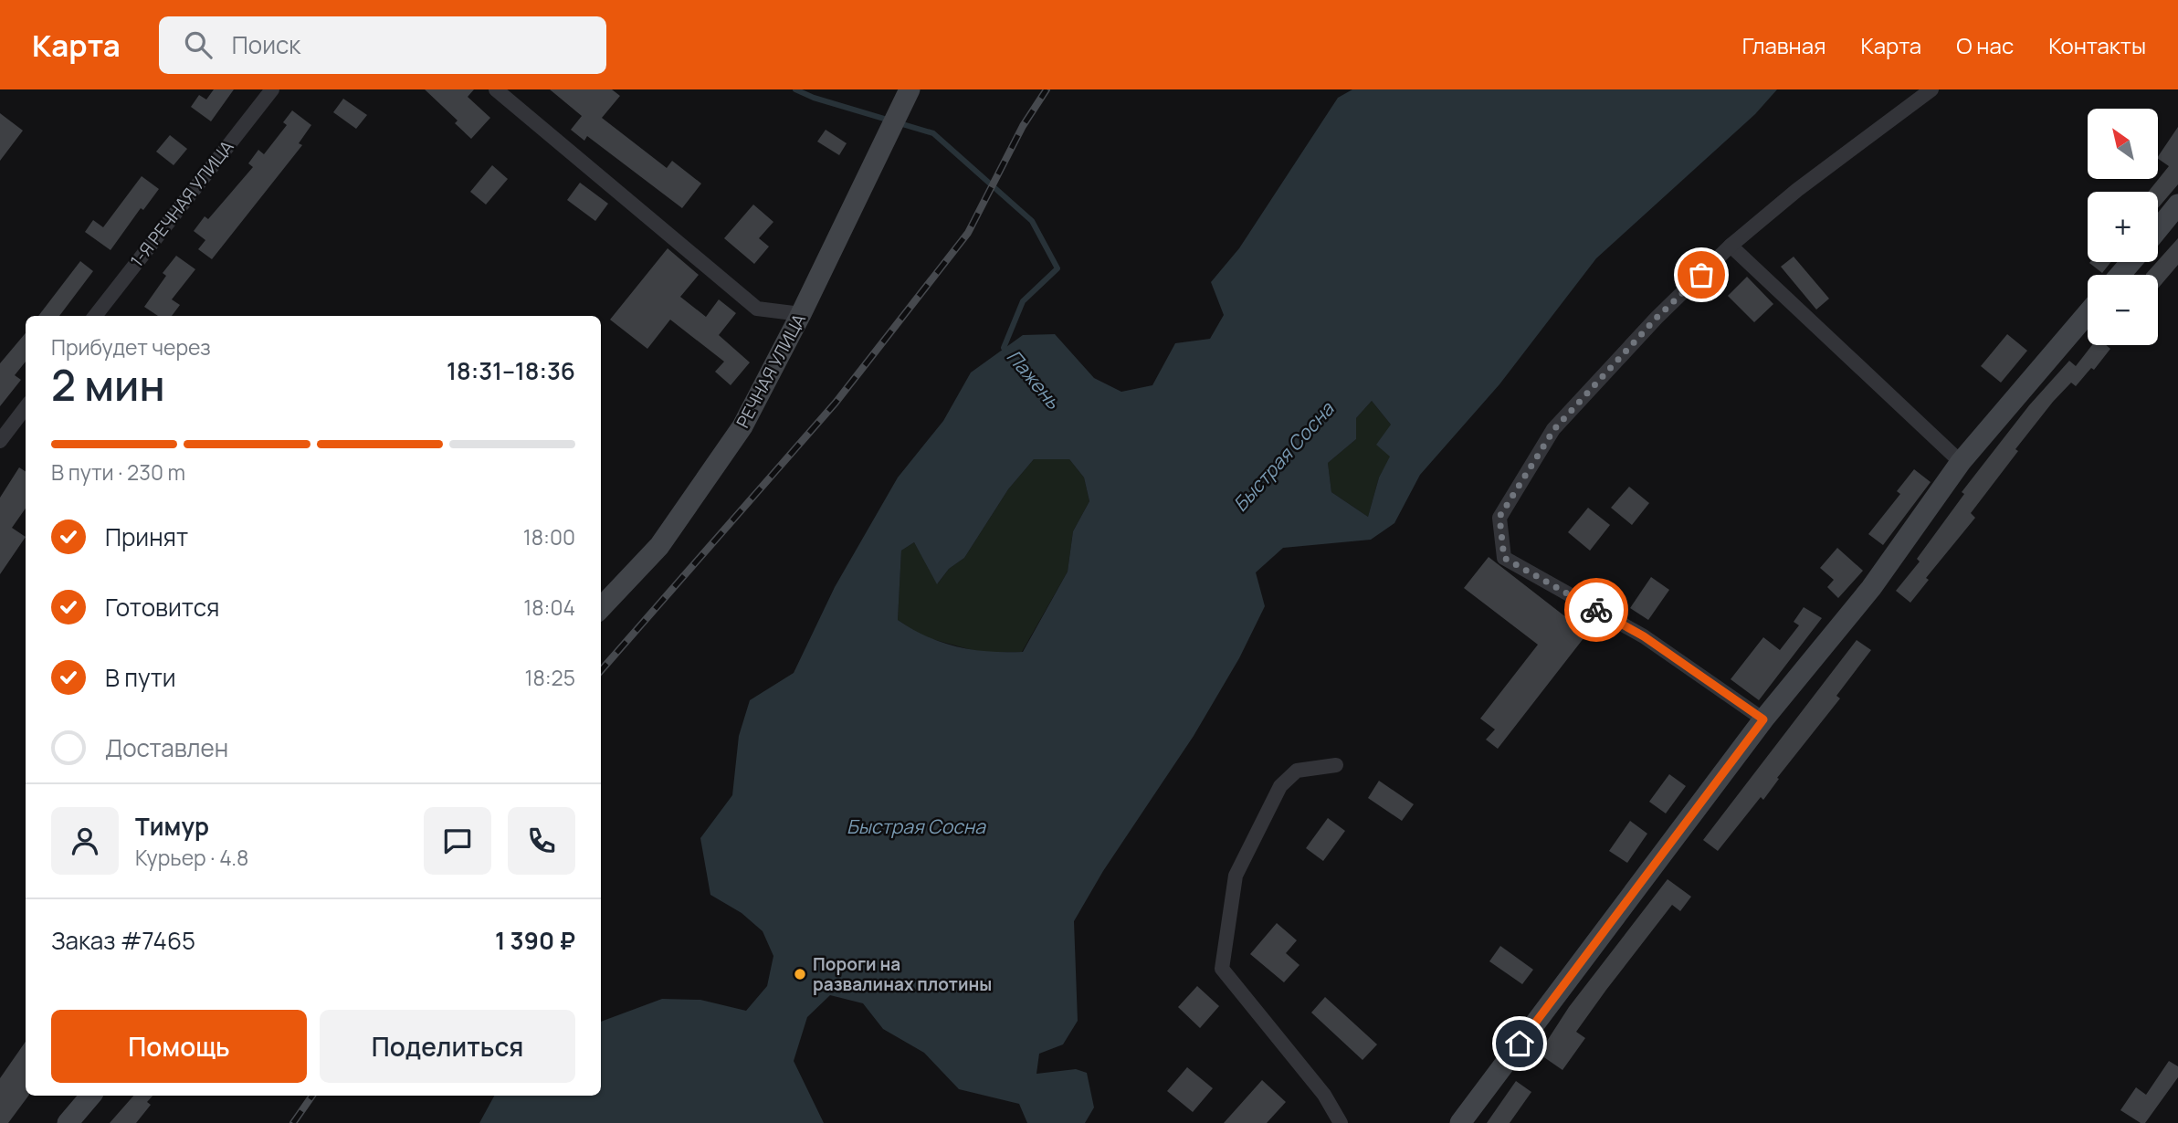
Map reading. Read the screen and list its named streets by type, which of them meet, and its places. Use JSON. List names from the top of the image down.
{
  "streets": {
    "street": ["1-Я РЕЧНАЯ УЛИЦА", "РЕЧНАЯ УЛИЦА"]
  },
  "water": ["Пажень", "Быстрая Сосна"],
  "places": ["Пороги на развалинах плотины"],
  "north": "top left",
  "page": {
    "header": "Карта",
    "search": "Поиск",
    "nav": [
      "Главная",
      "Карта",
      "О нас",
      "Контакты"
    ],
    "map_buttons": ["+", "−"],
    "heading": ["2 мин", "Прибудет через", "18:31–18:36"],
    "panel": [
      "Тимур",
      "Курьер · 4.8",
      "Заказ #7465",
      "1 390 ₽"
    ],
    "bar": "В пути · 230 m",
    "list": [
      ["Принят", "18:00"],
      ["Готовится", "18:04"],
      ["В пути", "18:25"],
      "Доставлен"
    ],
    "buttons": ["Помощь", "Поделиться"]
  }
}
